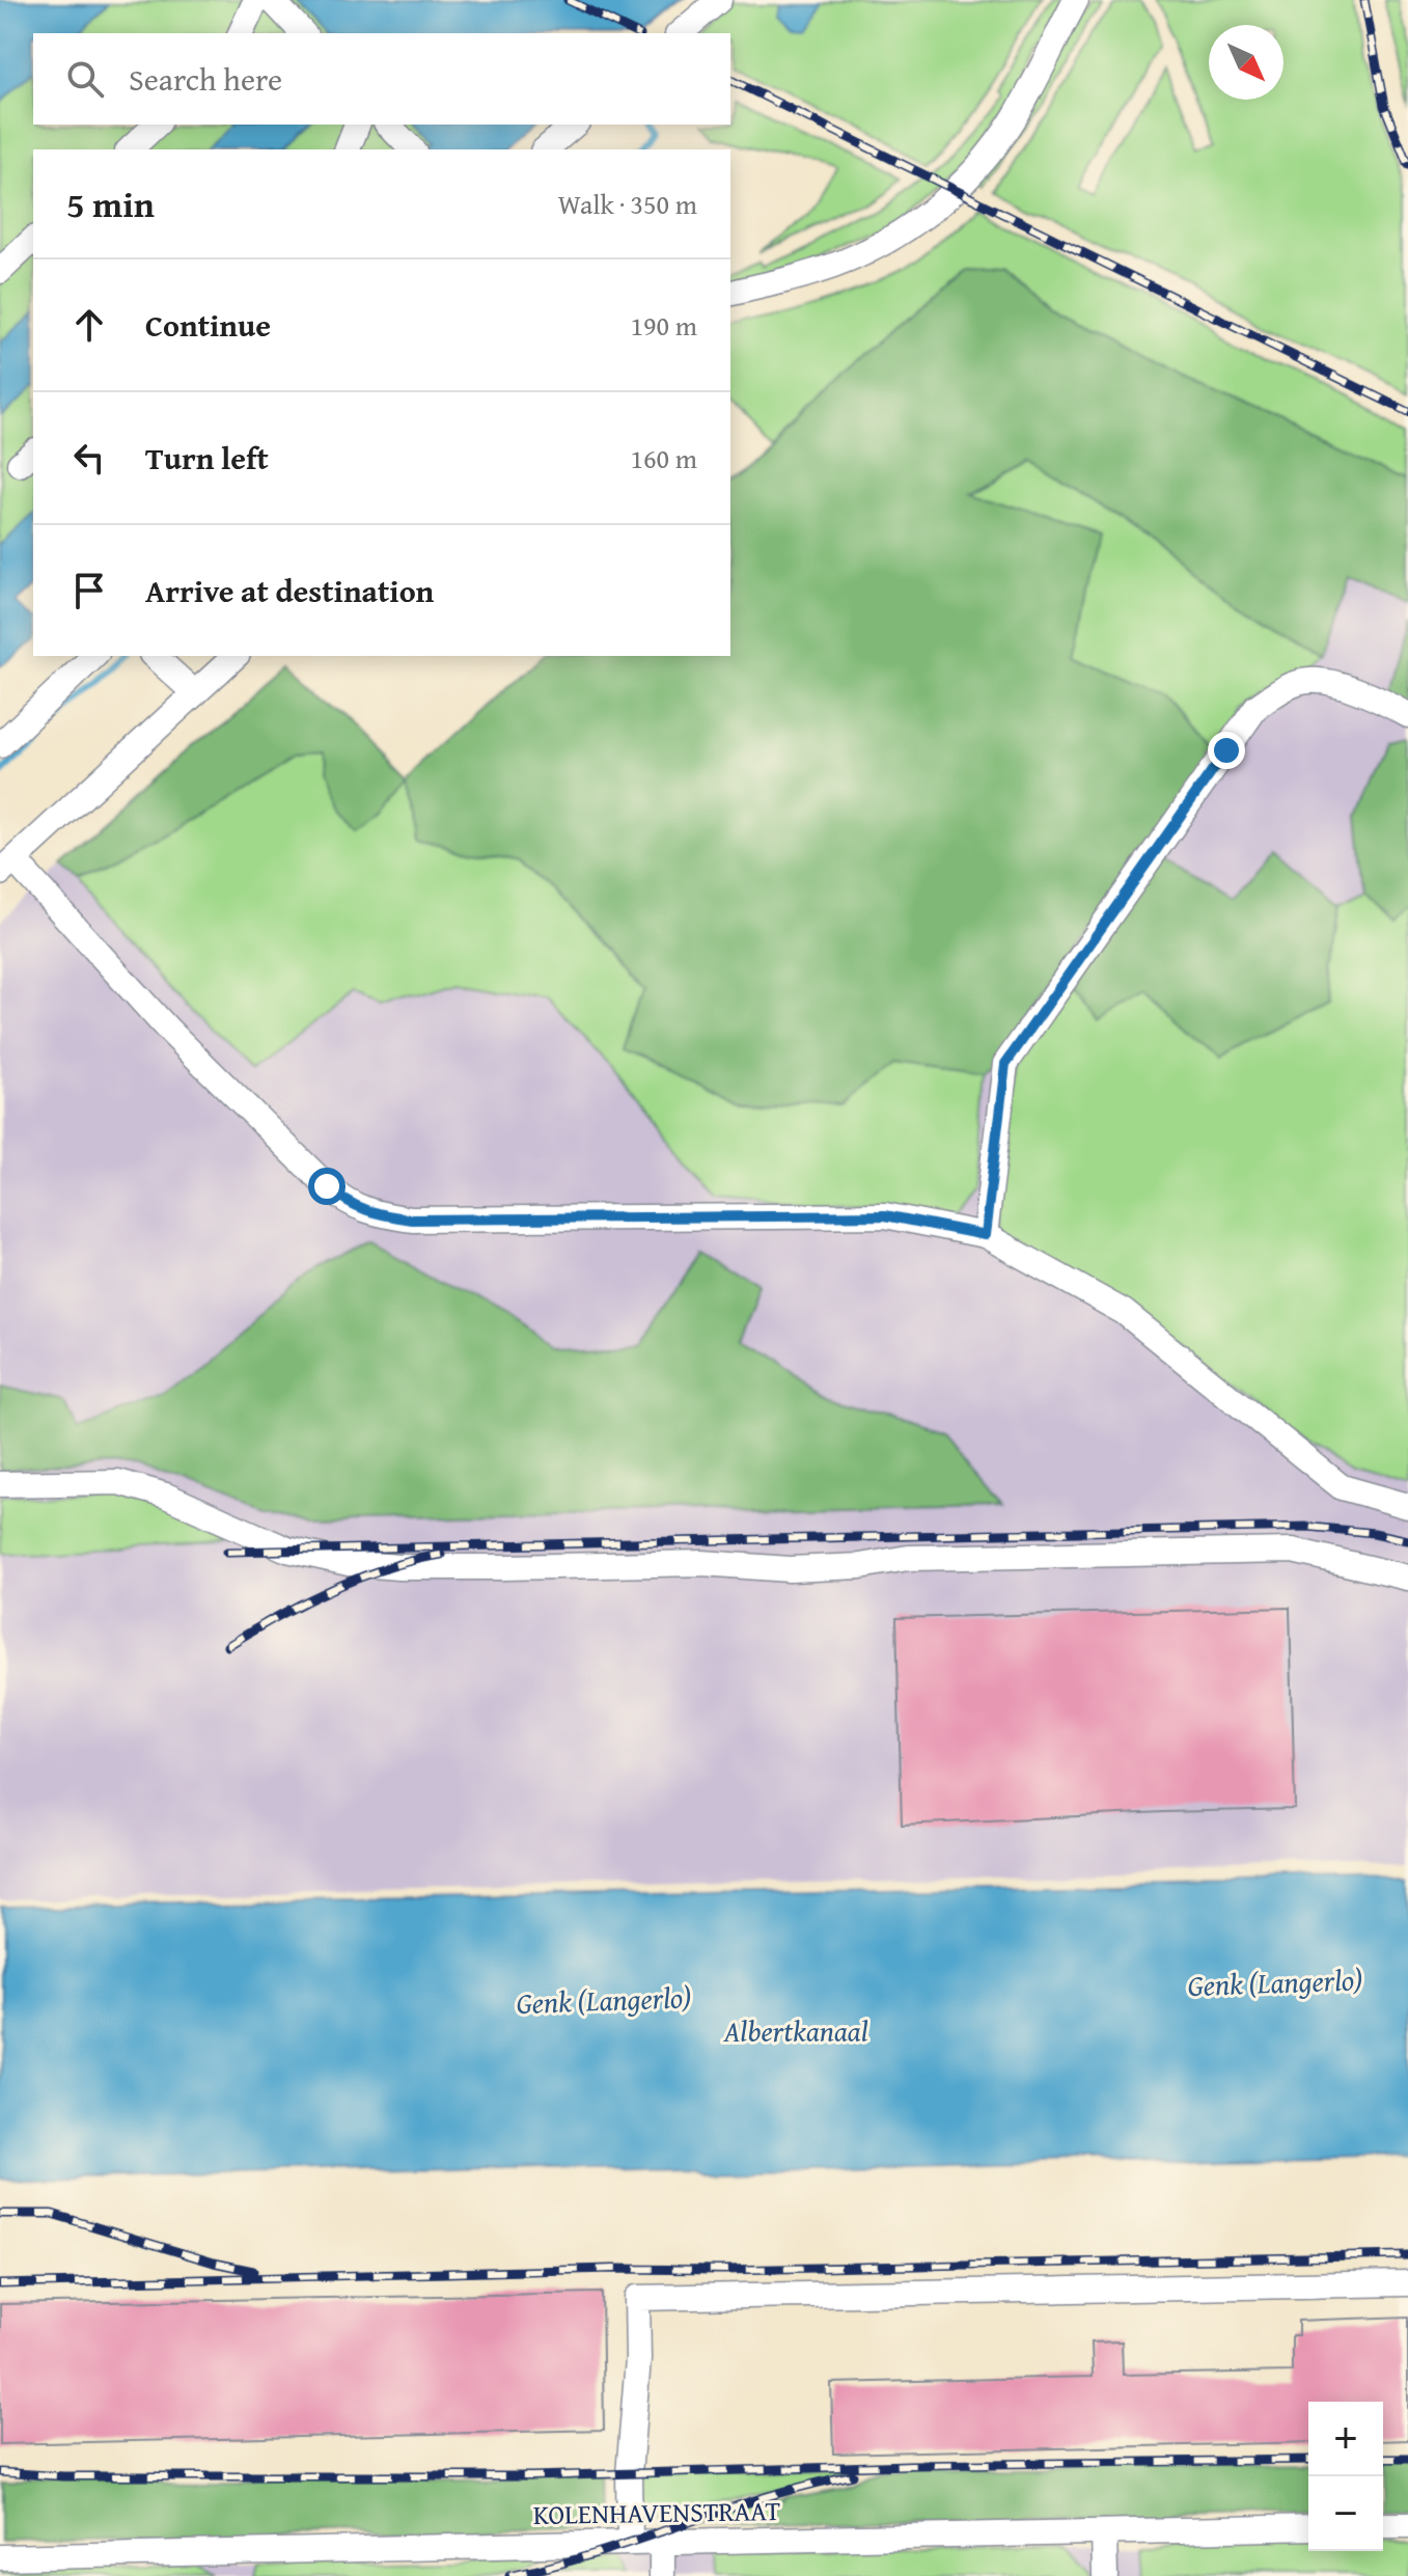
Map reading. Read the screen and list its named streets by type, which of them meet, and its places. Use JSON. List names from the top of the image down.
{
  "streets": {
    "street": ["KOLENHAVENSTRAAT"]
  },
  "water": ["Genk (Langerlo)", "Albertkanaal"],
  "north": "bottom right",
  "page": {
    "search": "Search here",
    "heading": ["5 min", "Walk · 350 m"],
    "list": [
      ["Continue", "190 m"],
      ["Turn left", "160 m"],
      "Arrive at destination"
    ],
    "map_buttons": ["+", "−"]
  }
}
